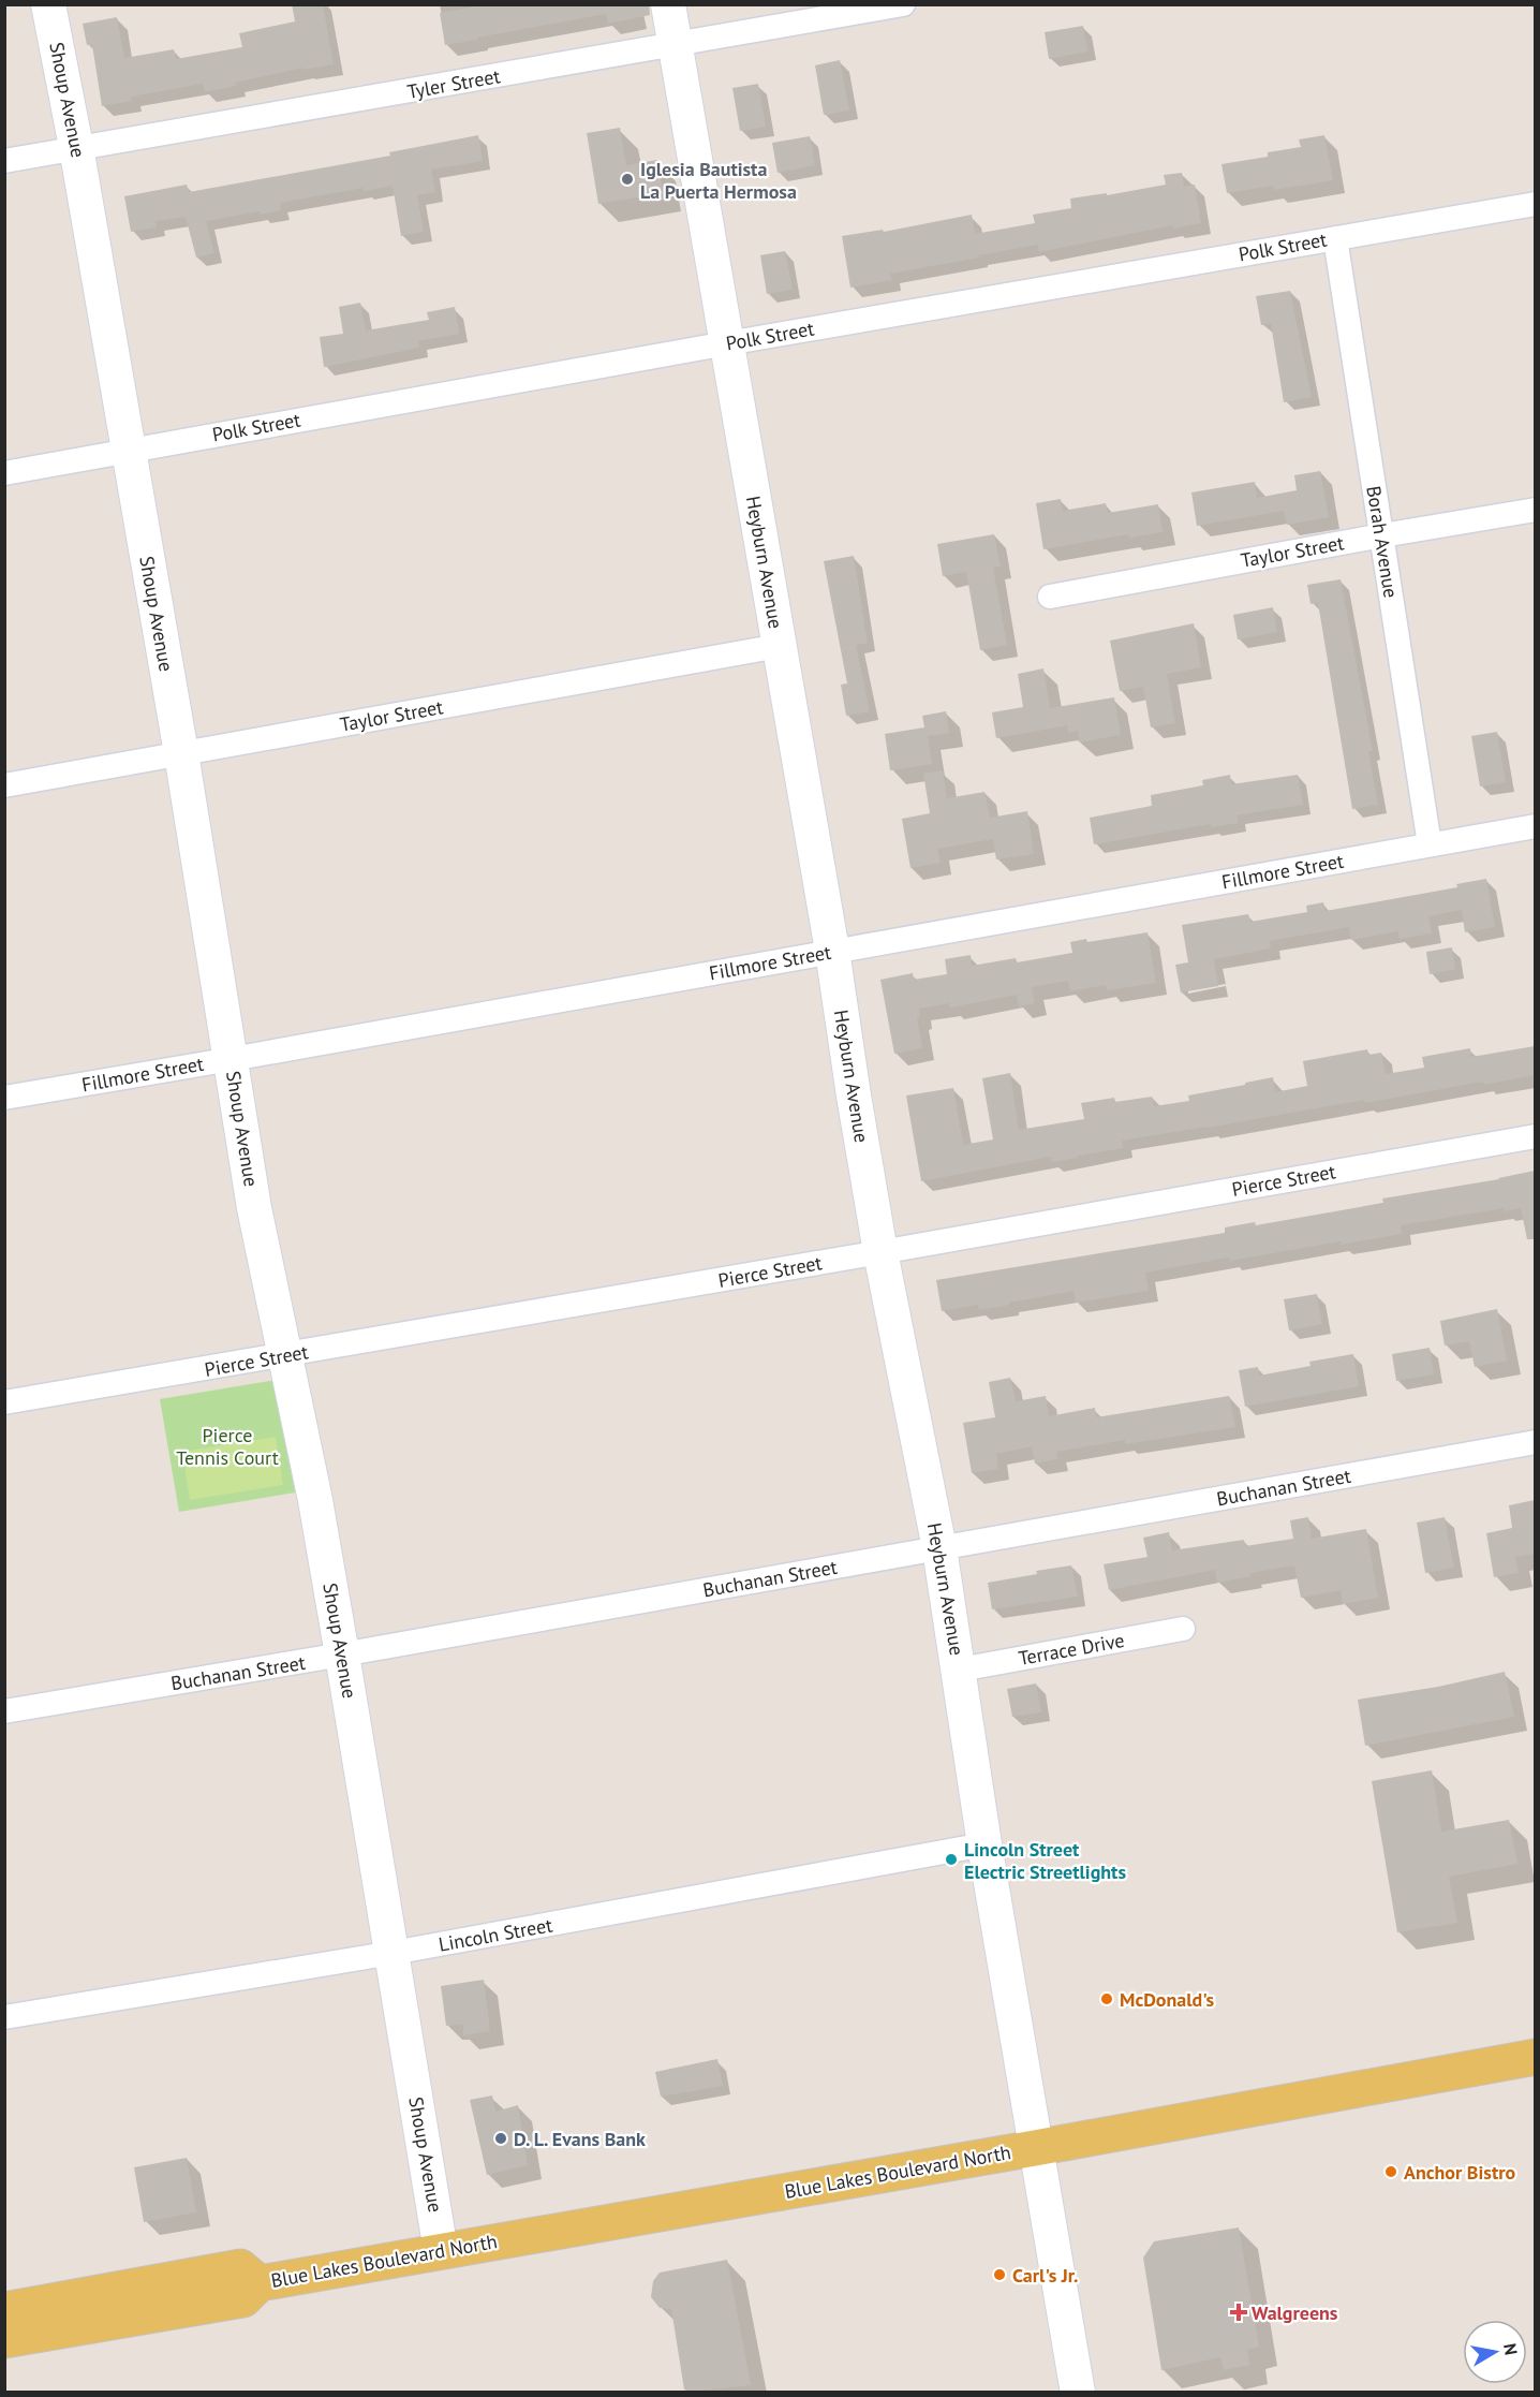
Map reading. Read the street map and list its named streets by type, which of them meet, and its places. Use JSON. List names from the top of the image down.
{
  "streets": {
    "main road": ["Blue Lakes Boulevard North"],
    "street": [
      "Tyler Street",
      "Shoup Avenue",
      "Polk Street",
      "Borah Avenue",
      "Taylor Street",
      "Heyburn Avenue",
      "Fillmore Street",
      "Pierce Street",
      "Buchanan Street",
      "Terrace Drive",
      "Lincoln Street"
    ]
  },
  "crossings": [
    ["Tyler Street", "Shoup Avenue"],
    ["Tyler Street", "Heyburn Avenue"],
    ["Shoup Avenue", "Polk Street"],
    ["Shoup Avenue", "Taylor Street"],
    ["Shoup Avenue", "Fillmore Street"],
    ["Shoup Avenue", "Pierce Street"],
    ["Shoup Avenue", "Buchanan Street"],
    ["Shoup Avenue", "Lincoln Street"],
    ["Shoup Avenue", "Blue Lakes Boulevard North"],
    ["Polk Street", "Borah Avenue"],
    ["Polk Street", "Heyburn Avenue"],
    ["Borah Avenue", "Taylor Street"],
    ["Borah Avenue", "Fillmore Street"],
    ["Taylor Street", "Heyburn Avenue"],
    ["Heyburn Avenue", "Fillmore Street"],
    ["Heyburn Avenue", "Pierce Street"],
    ["Heyburn Avenue", "Buchanan Street"],
    ["Heyburn Avenue", "Terrace Drive"],
    ["Heyburn Avenue", "Lincoln Street"],
    ["Heyburn Avenue", "Blue Lakes Boulevard North"]
  ],
  "parks": ["Pierce Tennis Court"],
  "places": {
    "other": [
      "Iglesia Bautista La Puerta Hermosa",
      "Lincoln Street Electric Streetlights",
      "McDonald's",
      "D. L. Evans Bank",
      "Anchor Bistro",
      "Carl's Jr."
    ],
    "health": ["Walgreens"]
  },
  "north": "right"
}
